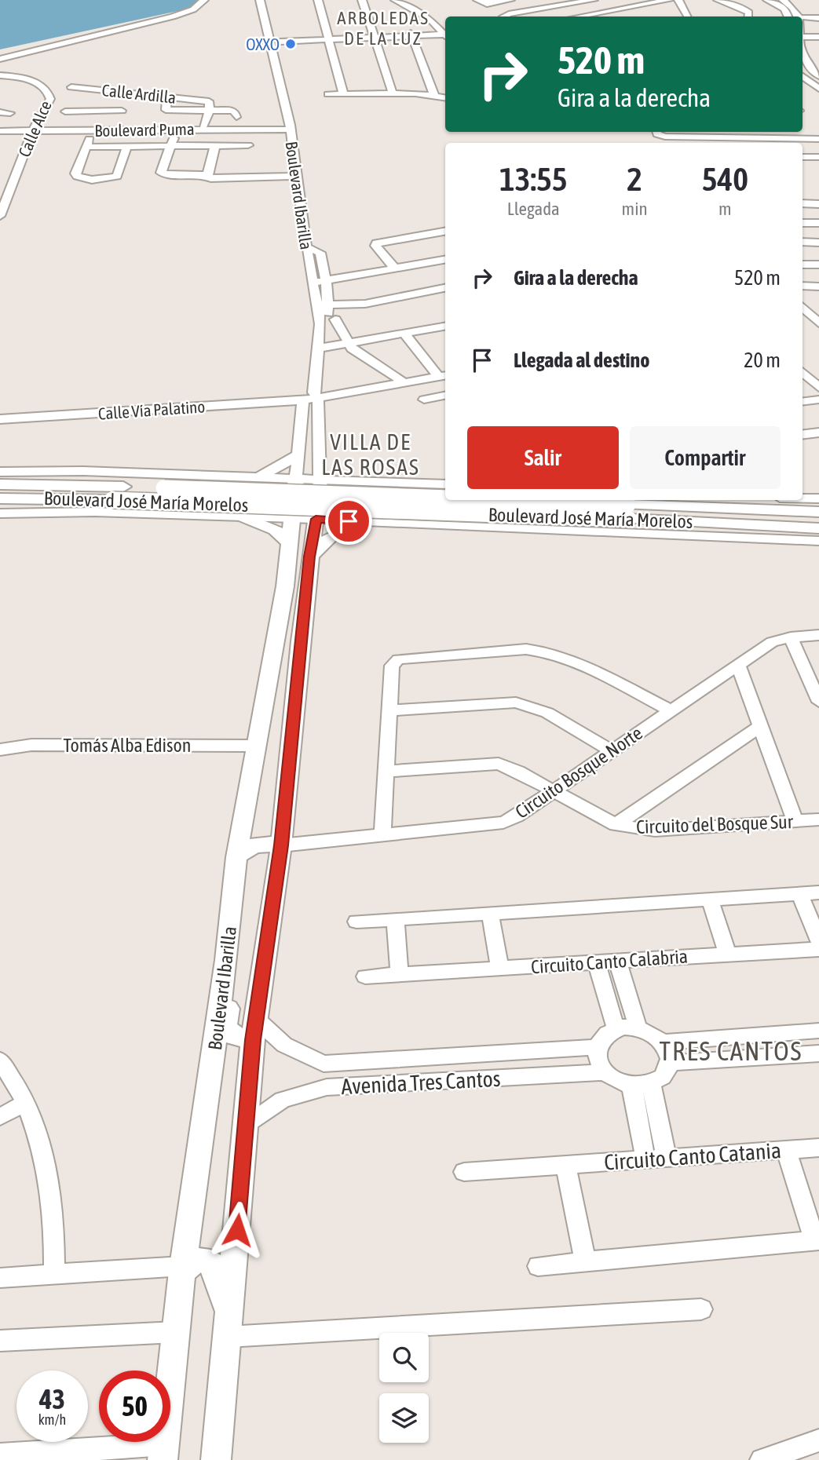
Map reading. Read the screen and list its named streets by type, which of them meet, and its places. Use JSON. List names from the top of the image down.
{
  "streets": {
    "main road": ["Boulevard Ibarilla", "Boulevard José María Morelos"],
    "street": [
      "Calle Ardilla",
      "Calle Alce",
      "Boulevard Puma",
      "Calle Vía Palatino",
      "Tomás Alba Edison",
      "Circuito Bosque Norte",
      "Circuito del Bosque Sur",
      "Circuito Canto Calabria",
      "Avenida Tres Cantos",
      "Circuito Canto Catania"
    ]
  },
  "crossings": [
    ["Calle Alce", "Boulevard Puma"],
    ["Boulevard Puma", "Boulevard Ibarilla"],
    ["Boulevard Ibarilla", "Calle Vía Palatino"],
    ["Boulevard Ibarilla", "Boulevard José María Morelos"],
    ["Boulevard Ibarilla", "Tomás Alba Edison"],
    ["Boulevard Ibarilla", "Circuito Bosque Norte"],
    ["Boulevard Ibarilla", "Avenida Tres Cantos"],
    ["Circuito Bosque Norte", "Circuito del Bosque Sur"]
  ],
  "districts": ["ARBOLEDAS DE LA LUZ", "VILLA DE LAS ROSAS", "TRES CANTOS"],
  "places": ["OXXO"],
  "page": {
    "turn": ["520 m", "Gira a la derecha"],
    "eta": [
      "13:55",
      "Llegada",
      "2",
      "min",
      "540",
      "m"
    ],
    "list": [
      {
        "name": "Gira a la derecha",
        "value": "520 m"
      },
      {
        "name": "Llegada al destino",
        "value": "20 m"
      }
    ],
    "buttons": ["Salir", "Compartir"],
    "speed": "43 km/h",
    "limit": "50"
  }
}
